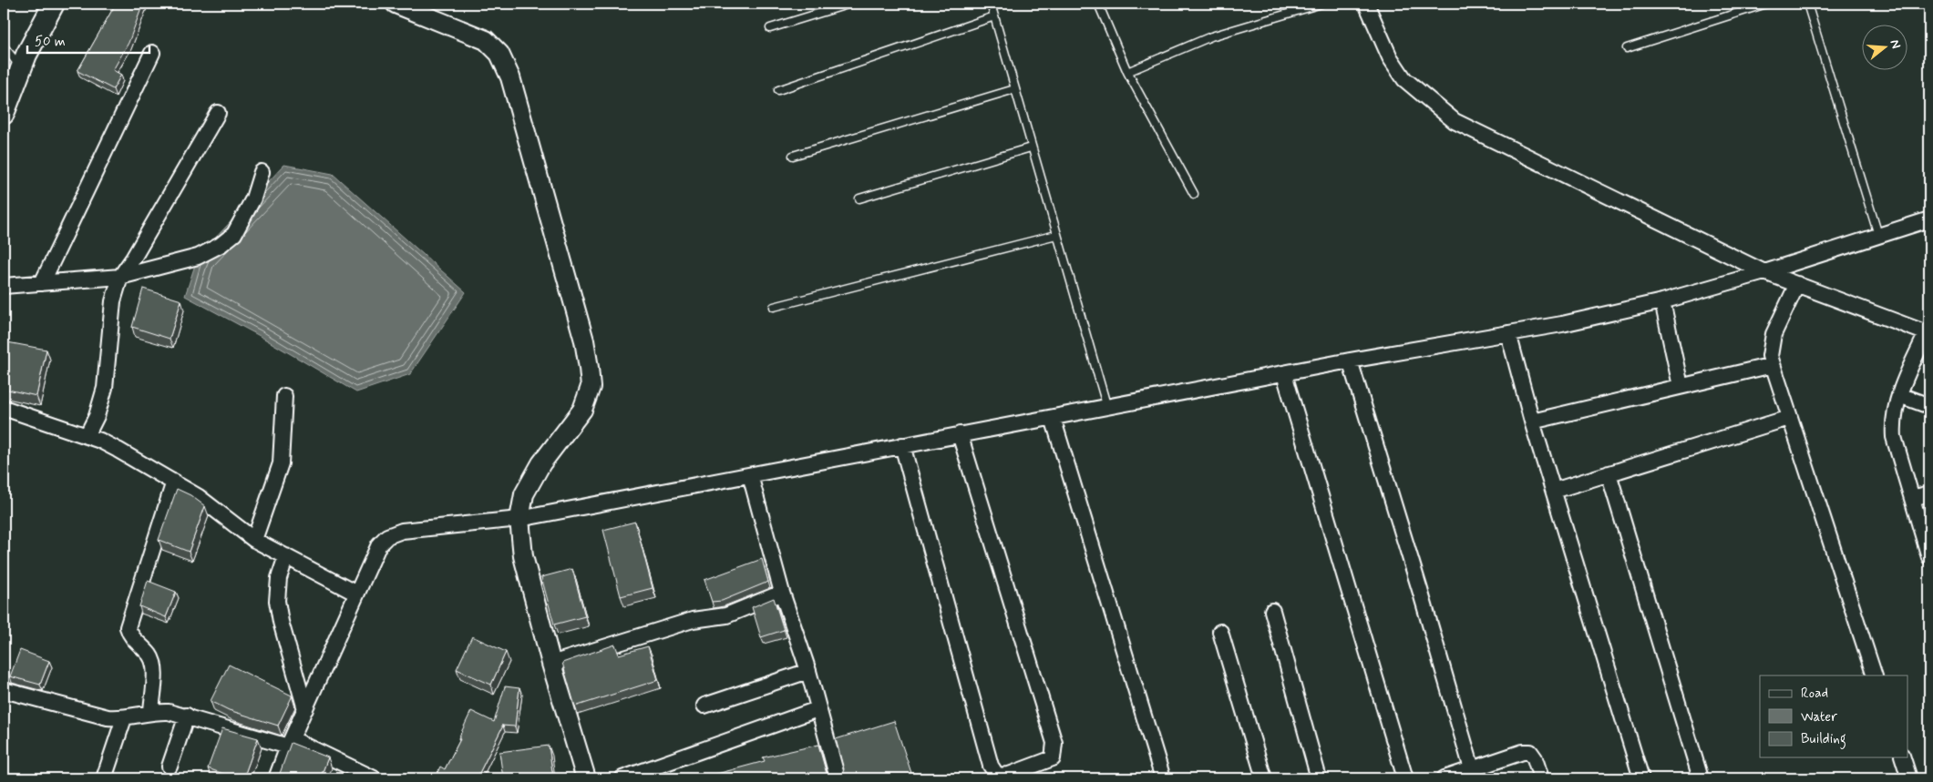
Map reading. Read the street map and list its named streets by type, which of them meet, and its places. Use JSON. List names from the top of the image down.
{
  "legend": ["Road", "Water", "Building"],
  "scale_bar": "50 m",
  "north": "right"
}
